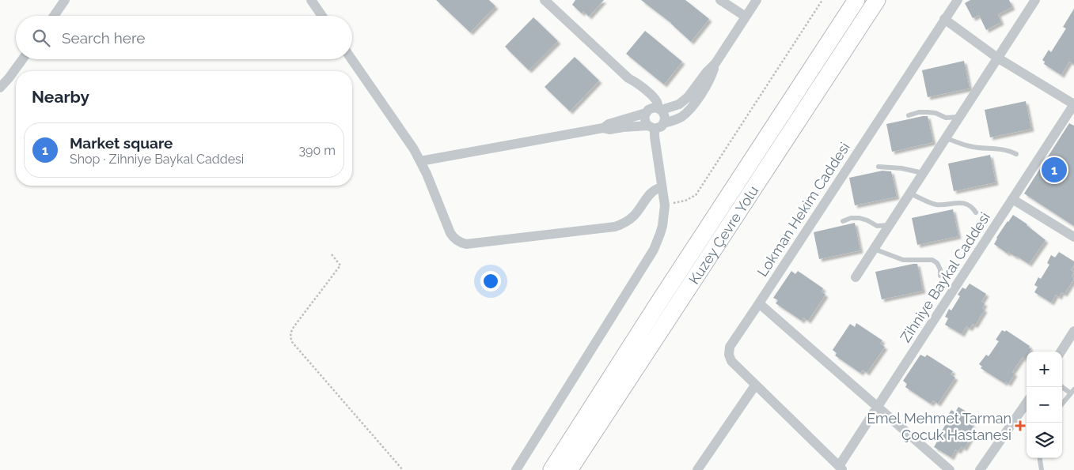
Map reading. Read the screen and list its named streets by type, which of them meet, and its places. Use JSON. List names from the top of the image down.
{
  "streets": {
    "highway": ["Kuzey Çevre Yolu"],
    "street": ["Lokman Hekim Caddesi", "Zihniye Baykal Caddesi"]
  },
  "places": {
    "health": ["Emel Mehmet Tarman Çocuk Hastanesi"]
  },
  "page": {
    "search": "Search here",
    "heading": "Nearby",
    "list": [
      {
        "mark": "1",
        "name": "Market square",
        "note": "Shop · Zihniye Baykal Caddesi",
        "value": "390 m"
      }
    ],
    "pins": "1",
    "map_buttons": ["+", "−"]
  }
}
